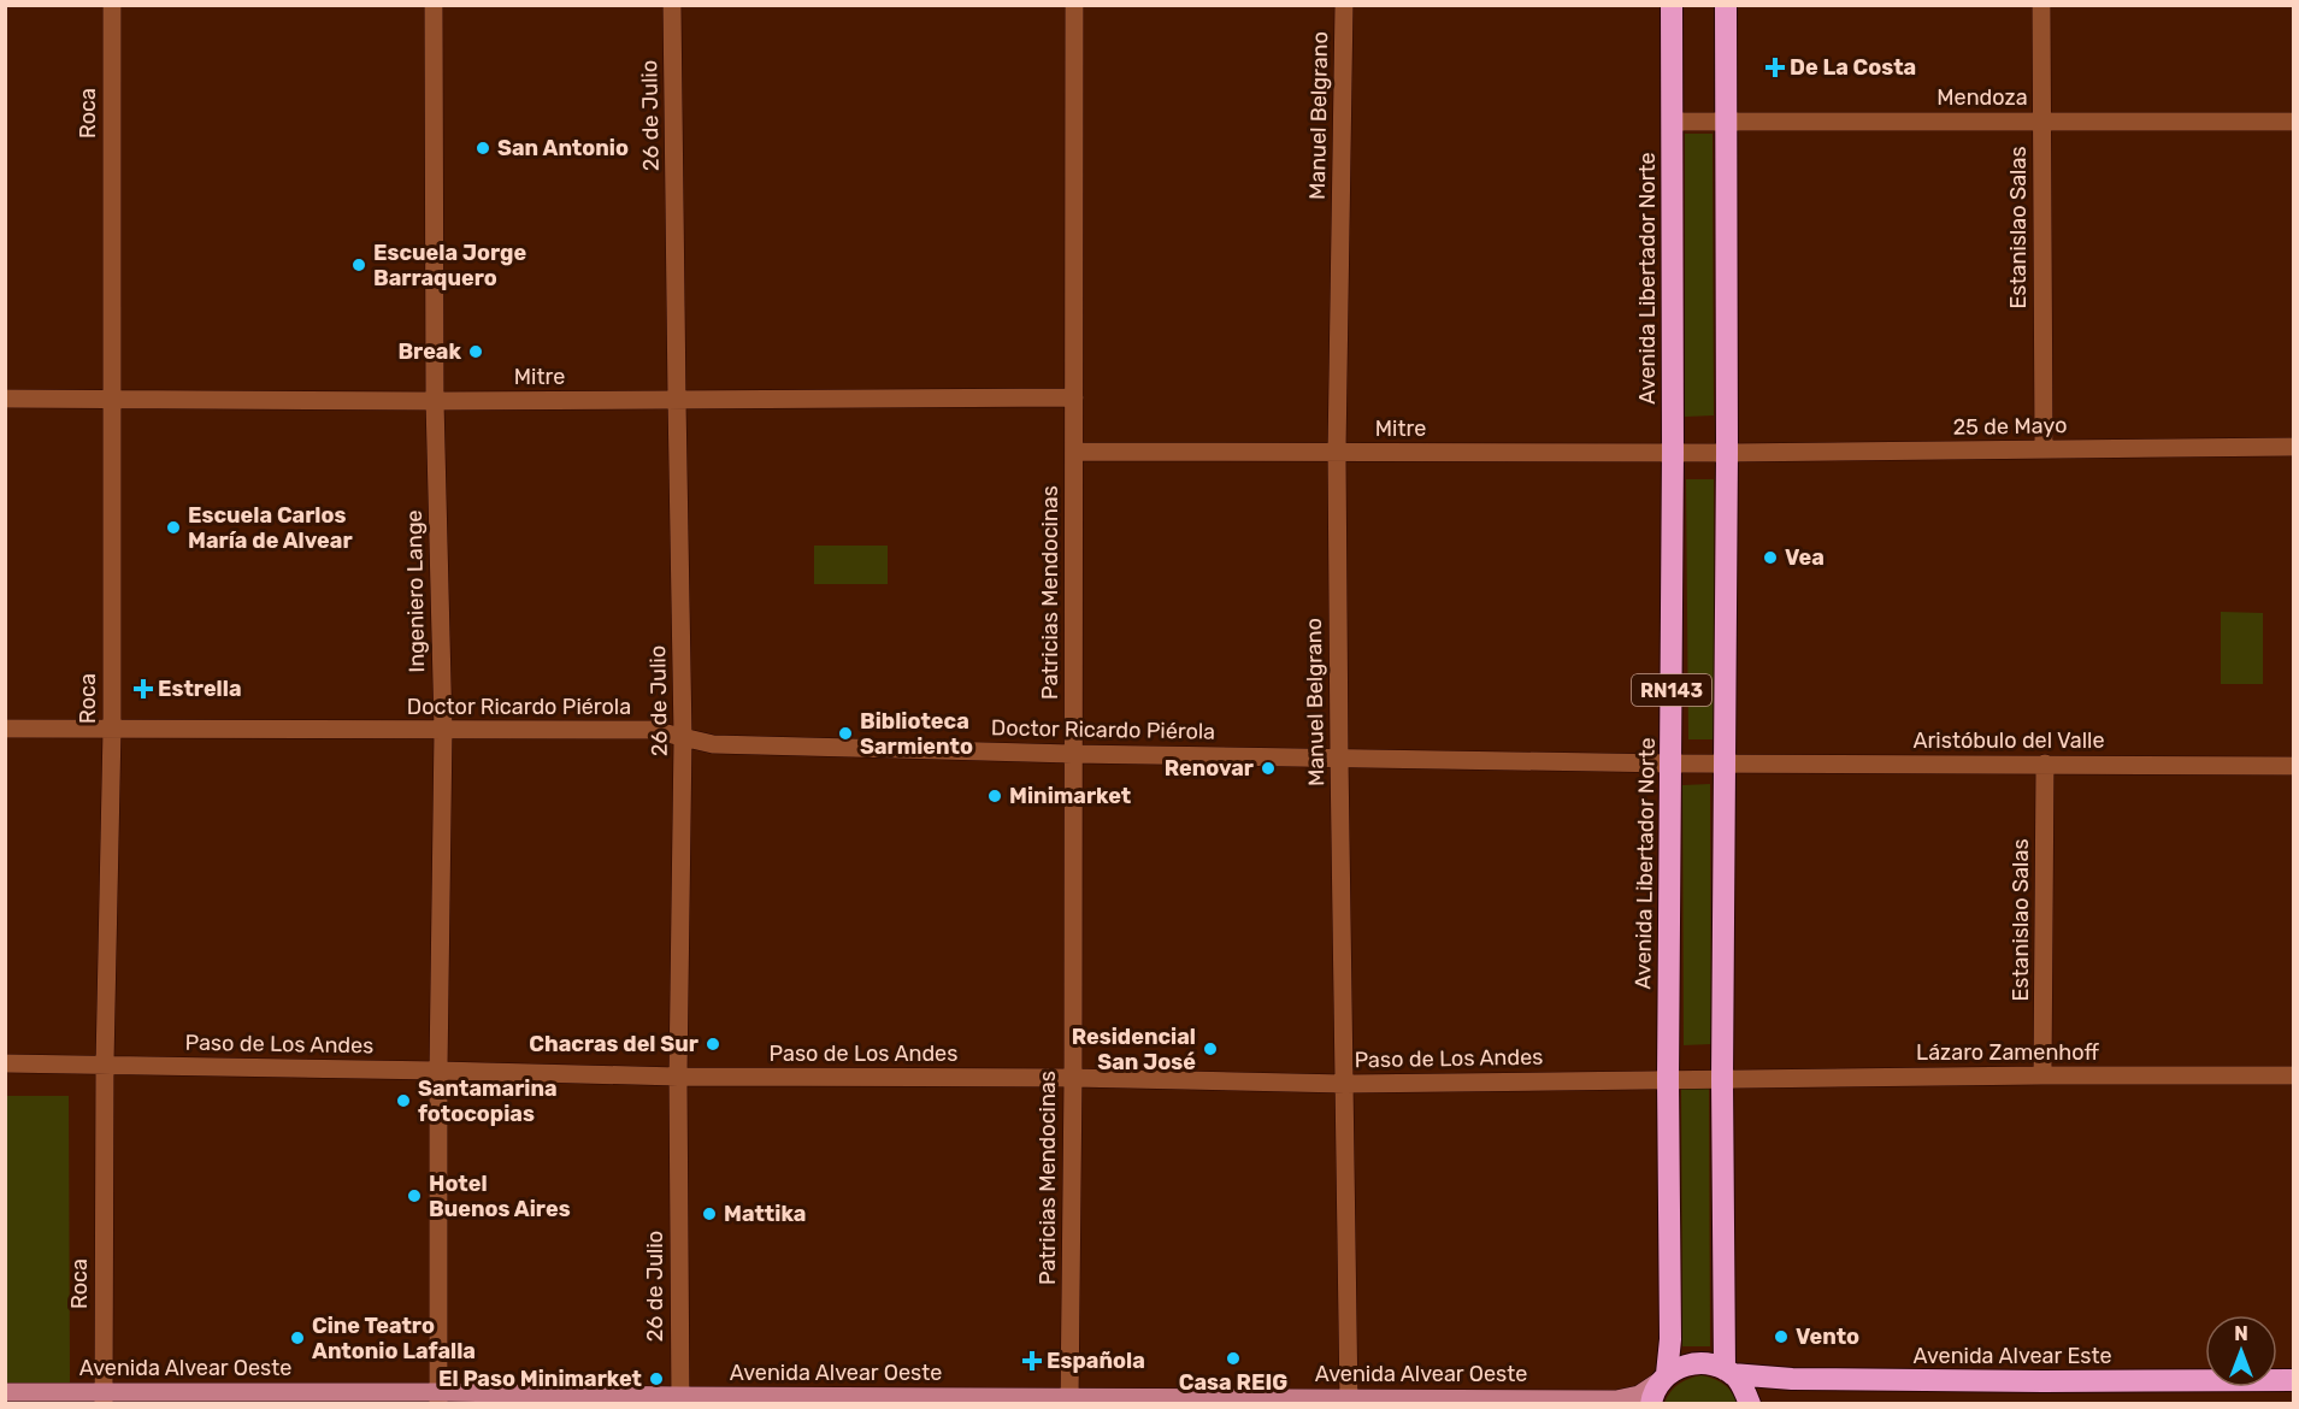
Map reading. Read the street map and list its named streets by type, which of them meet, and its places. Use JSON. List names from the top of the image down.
{
  "streets": {
    "highway": ["Avenida Libertador Norte", "RN143", "Avenida Alvear Este"],
    "main road": ["Avenida Alvear Oeste"],
    "street": [
      "Mendoza",
      "Roca",
      "26 de Julio",
      "Manuel Belgrano",
      "Estanislao Salas",
      "Mitre",
      "25 de Mayo",
      "Ingeniero Lange",
      "Patricias Mendocinas",
      "Doctor Ricardo Piérola",
      "Aristóbulo del Valle",
      "Paso de Los Andes",
      "Lázaro Zamenhoff"
    ]
  },
  "crossings": [
    ["Mendoza", "Estanislao Salas"],
    ["Mendoza", "Avenida Libertador Norte"],
    ["Mendoza", "RN143"],
    ["Roca", "Mitre"],
    ["Roca", "Doctor Ricardo Piérola"],
    ["Roca", "Paso de Los Andes"],
    ["Roca", "Avenida Alvear Oeste"],
    ["26 de Julio", "Mitre"],
    ["26 de Julio", "Doctor Ricardo Piérola"],
    ["26 de Julio", "Paso de Los Andes"],
    ["26 de Julio", "Avenida Alvear Oeste"],
    ["Manuel Belgrano", "Mitre"],
    ["Manuel Belgrano", "Doctor Ricardo Piérola"],
    ["Manuel Belgrano", "Paso de Los Andes"],
    ["Manuel Belgrano", "Avenida Alvear Oeste"],
    ["Estanislao Salas", "25 de Mayo"],
    ["Estanislao Salas", "Aristóbulo del Valle"],
    ["Estanislao Salas", "Lázaro Zamenhoff"],
    ["Avenida Libertador Norte", "Mitre"],
    ["Avenida Libertador Norte", "RN143"],
    ["Avenida Libertador Norte", "Doctor Ricardo Piérola"],
    ["Avenida Libertador Norte", "Paso de Los Andes"],
    ["Avenida Libertador Norte", "Avenida Alvear Este"],
    ["Avenida Libertador Norte", "Avenida Alvear Oeste"],
    ["Mitre", "25 de Mayo"],
    ["Mitre", "Ingeniero Lange"],
    ["Mitre", "Patricias Mendocinas"],
    ["Mitre", "RN143"],
    ["25 de Mayo", "RN143"],
    ["Ingeniero Lange", "Doctor Ricardo Piérola"],
    ["Ingeniero Lange", "Paso de Los Andes"],
    ["Ingeniero Lange", "Avenida Alvear Oeste"],
    ["Patricias Mendocinas", "Doctor Ricardo Piérola"],
    ["Patricias Mendocinas", "Paso de Los Andes"],
    ["Patricias Mendocinas", "Avenida Alvear Oeste"],
    ["RN143", "Doctor Ricardo Piérola"],
    ["RN143", "Aristóbulo del Valle"],
    ["RN143", "Paso de Los Andes"],
    ["RN143", "Lázaro Zamenhoff"],
    ["RN143", "Avenida Alvear Este"],
    ["RN143", "Avenida Alvear Oeste"],
    ["Doctor Ricardo Piérola", "Aristóbulo del Valle"],
    ["Paso de Los Andes", "Lázaro Zamenhoff"],
    ["Avenida Alvear Este", "Avenida Alvear Oeste"]
  ],
  "places": {
    "health": ["De La Costa", "Estrella", "Española"],
    "other": [
      "San Antonio",
      "Escuela Jorge Barraquero",
      "Break",
      "Escuela Carlos María de Alvear",
      "Vea",
      "Biblioteca Sarmiento",
      "Renovar",
      "Minimarket",
      "Chacras del Sur",
      "Residencial San José",
      "Santamarina fotocopias",
      "Hotel Buenos Aires",
      "Mattika",
      "Vento",
      "Cine Teatro Antonio Lafalla",
      "Casa REIG",
      "El Paso Minimarket"
    ]
  },
  "north": "top"
}
